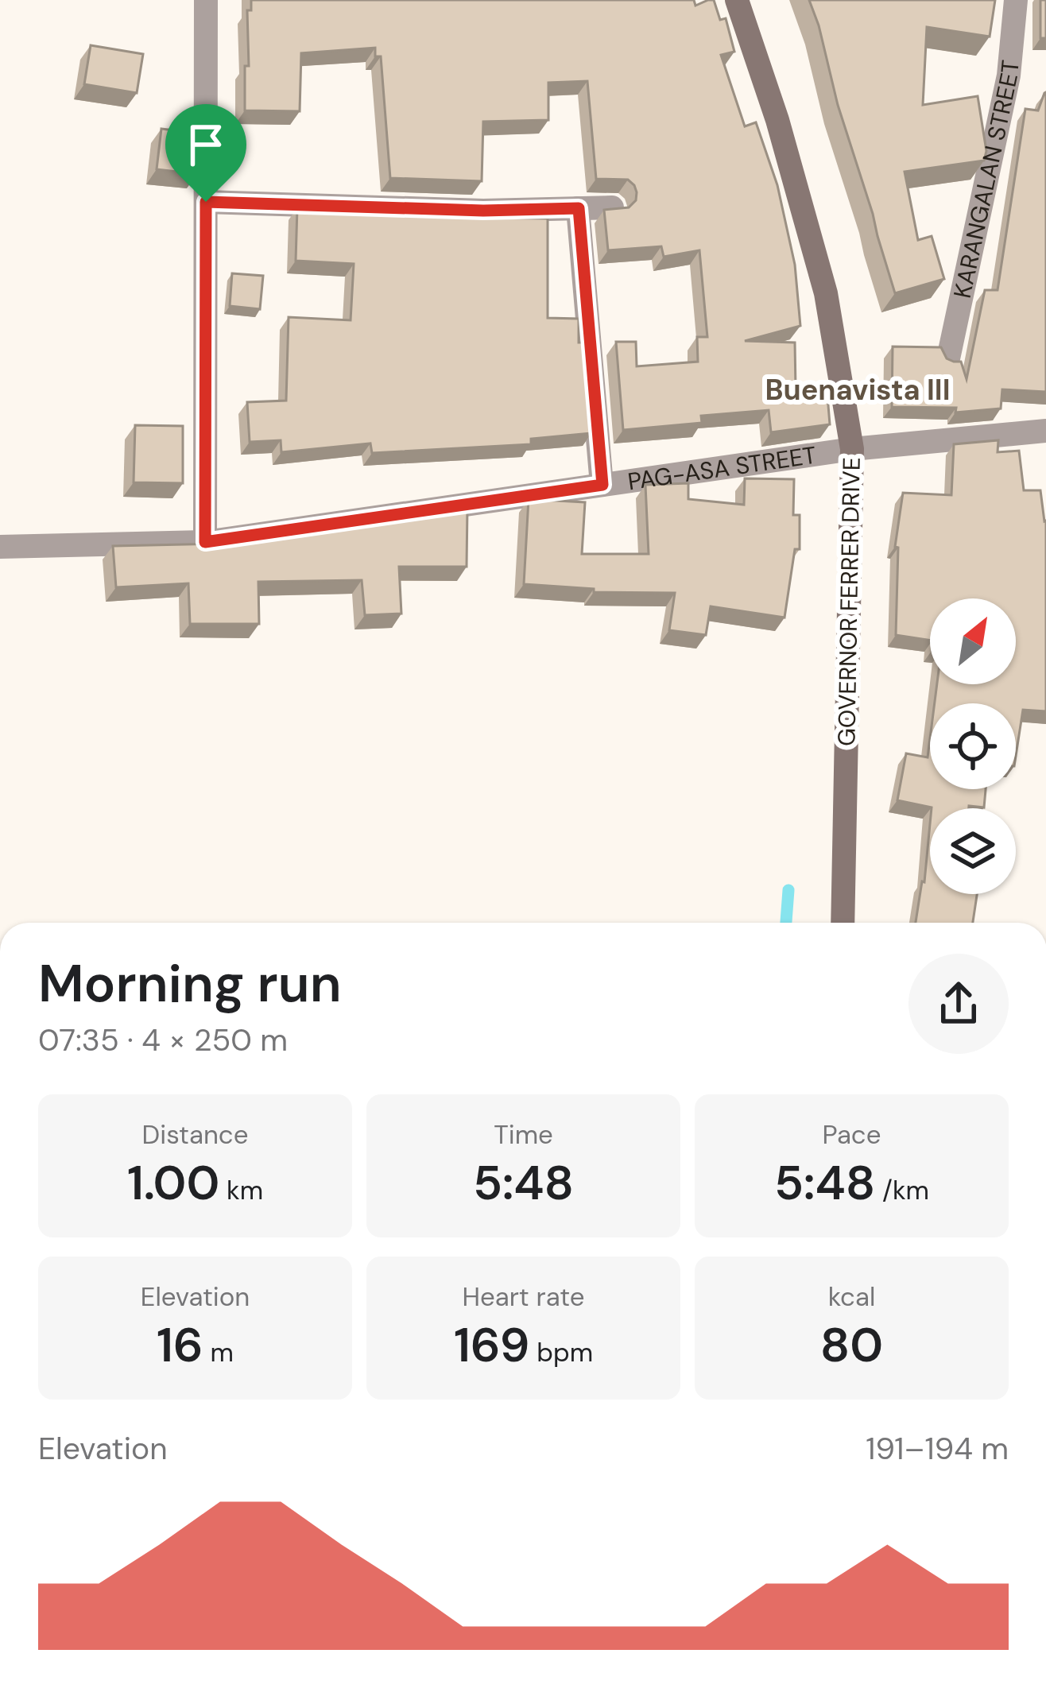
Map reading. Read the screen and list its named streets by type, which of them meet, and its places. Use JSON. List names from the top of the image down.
{
  "streets": {
    "main road": ["GOVERNOR FERRER DRIVE"],
    "street": ["KARANGALAN STREET", "PAG-ASA STREET"]
  },
  "crossings": [
    ["PAG-ASA STREET", "GOVERNOR FERRER DRIVE"]
  ],
  "districts": ["Buenavista III"],
  "north": "top right",
  "page": {
    "heading": ["Morning run", "07:35 · 4 × 250 m"],
    "stats": [
      ["Distance", "1.00 km"],
      ["Time", "5:48"],
      ["Pace", "5:48 /km"],
      ["Elevation", "16 m"],
      ["Heart rate", "169 bpm"],
      ["kcal", "80"]
    ],
    "chart": ["Elevation", "191–194 m"]
  }
}
